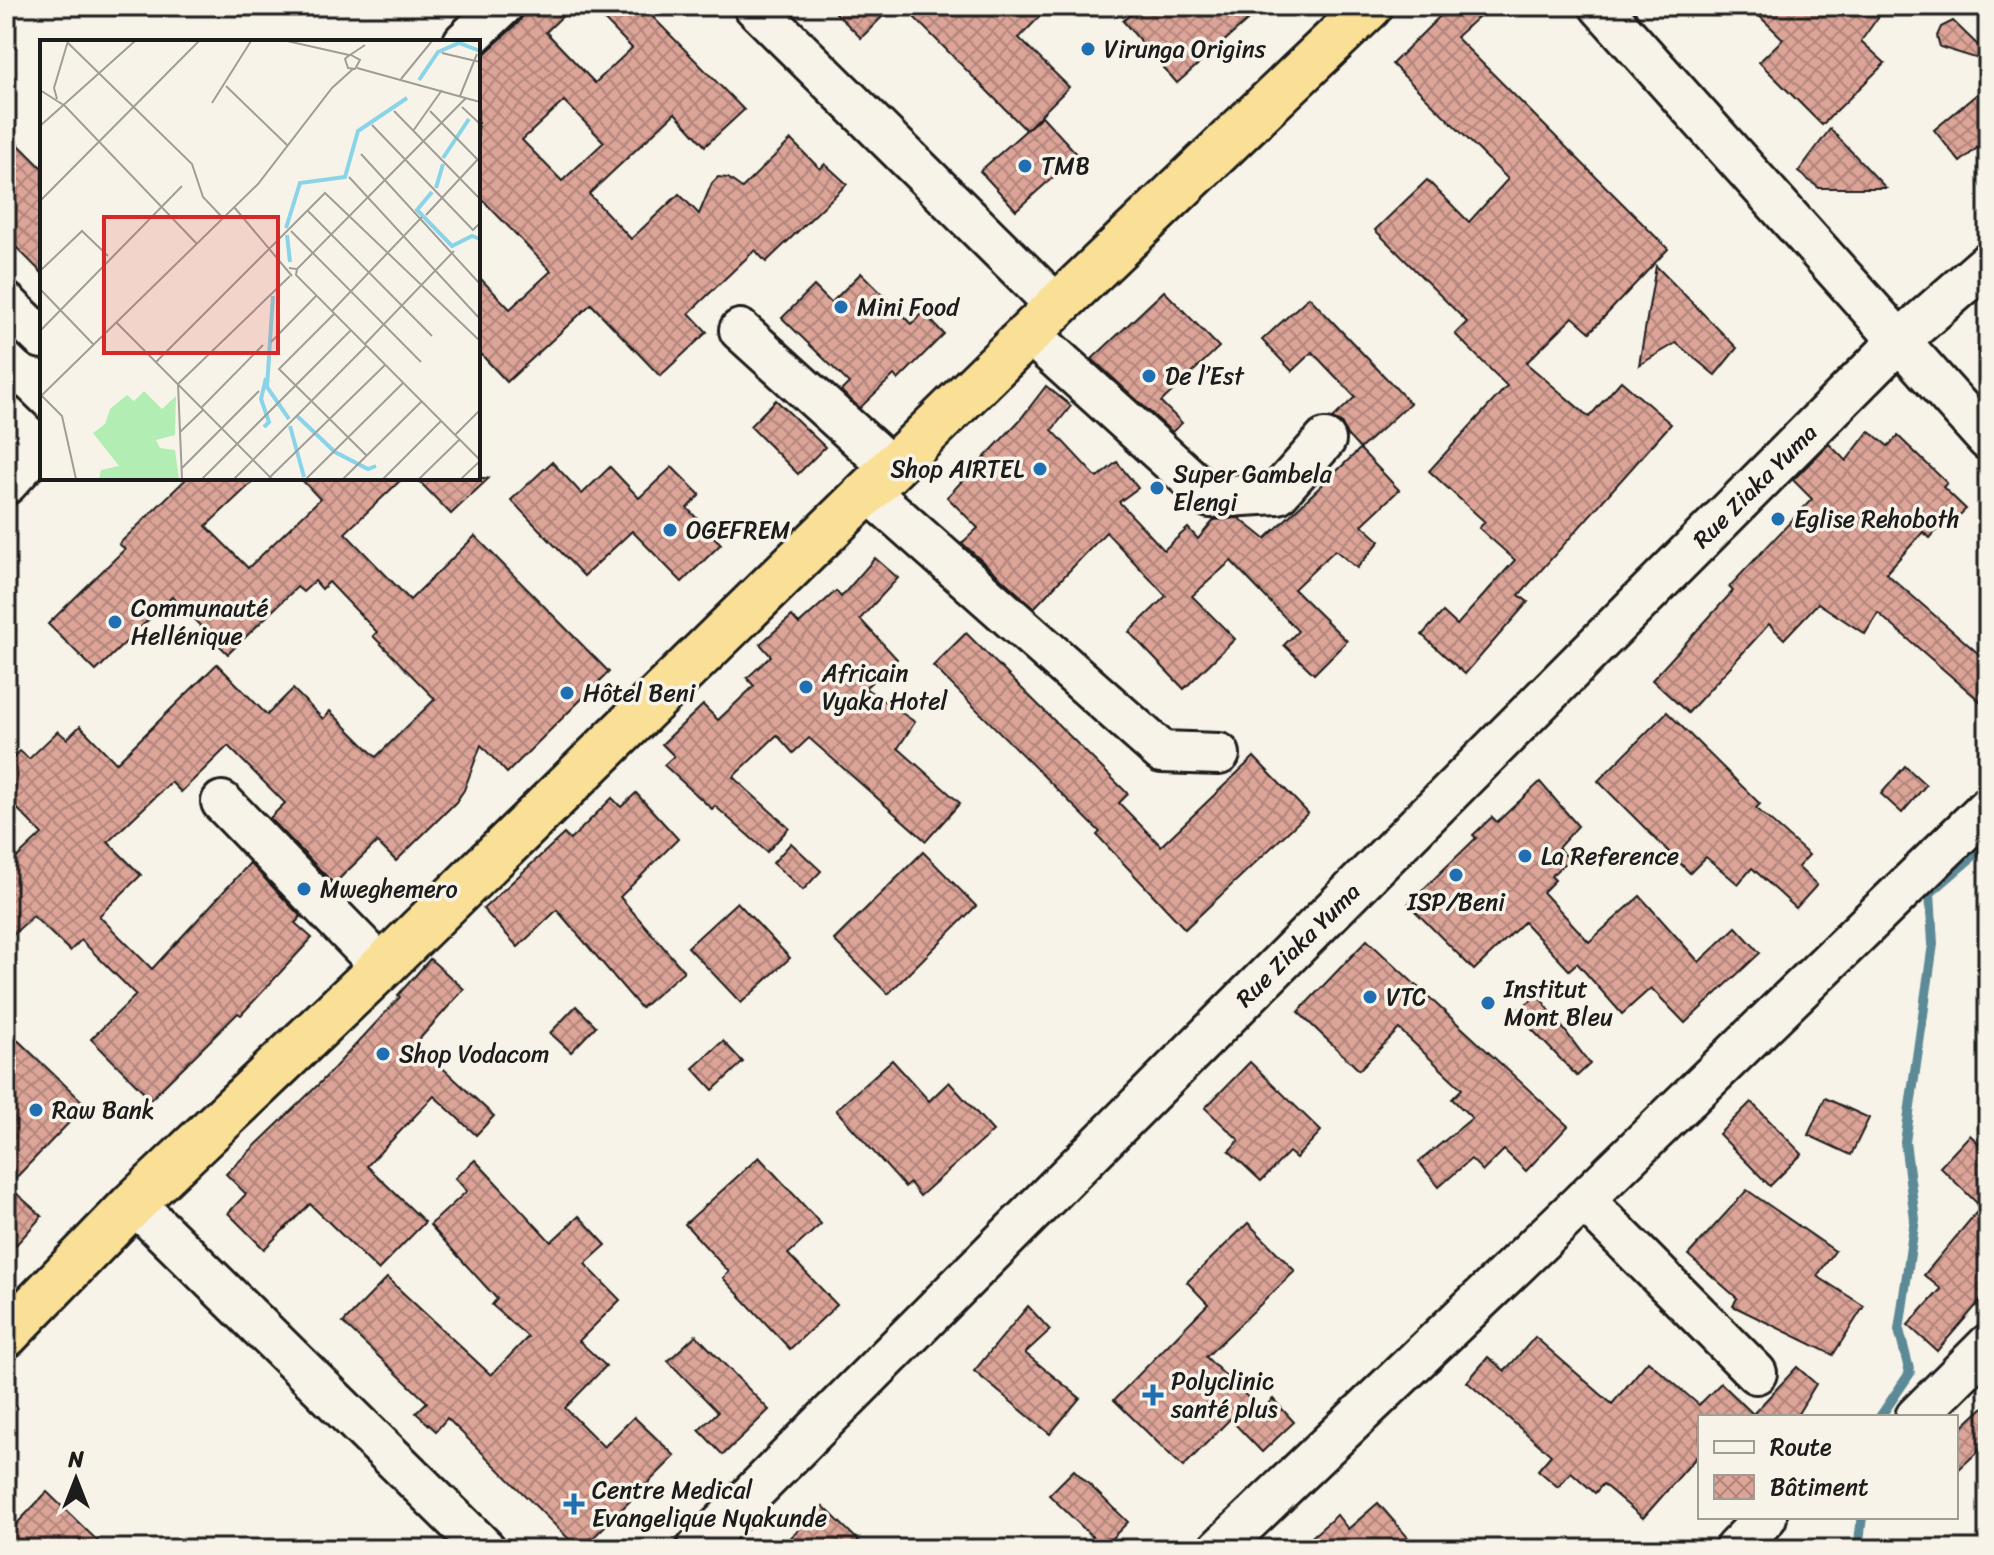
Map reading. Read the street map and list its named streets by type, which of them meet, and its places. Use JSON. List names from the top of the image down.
{
  "streets": {
    "street": ["Rue Ziaka Yuma"]
  },
  "places": {
    "other": [
      "Virunga Origins",
      "TMB",
      "Mini Food",
      "De l’Est",
      "Shop AIRTEL",
      "Super Gambela Elengi",
      "Eglise Rehoboth",
      "OGEFREM",
      "Communauté Hellénique",
      "Africain Vyaka Hotel",
      "Hôtel Beni",
      "La Reference",
      "ISP/Beni",
      "Mweghemero",
      "VTC",
      "Institut Mont Bleu",
      "Shop Vodacom",
      "Raw Bank"
    ],
    "health": ["Polyclinic santé plus", "Centre Medical Evangelique Nyakunde"]
  },
  "legend": ["Route", "Bâtiment"],
  "north": "top"
}
